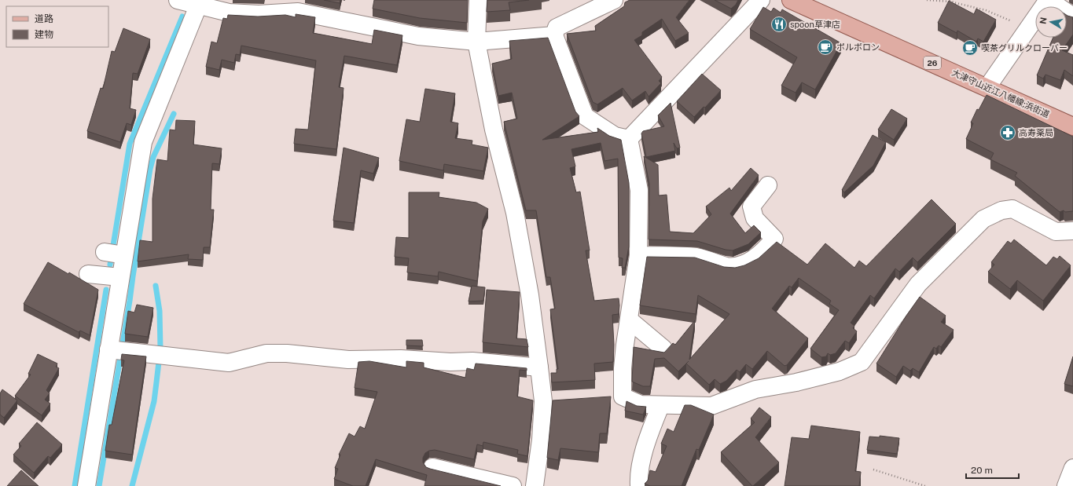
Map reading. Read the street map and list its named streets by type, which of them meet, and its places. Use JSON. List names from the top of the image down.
{
  "streets": {
    "main road": ["26", "大津守山近江八幡線;浜街道"]
  },
  "places": {
    "restaurant": ["spoon草津店"],
    "cafe": ["ポルボロン", "喫茶グリルクローバー"],
    "pharmacy": ["高寿薬局"]
  },
  "legend": ["道路", "建物"],
  "scale_bar": "20 m",
  "north": "left"
}
